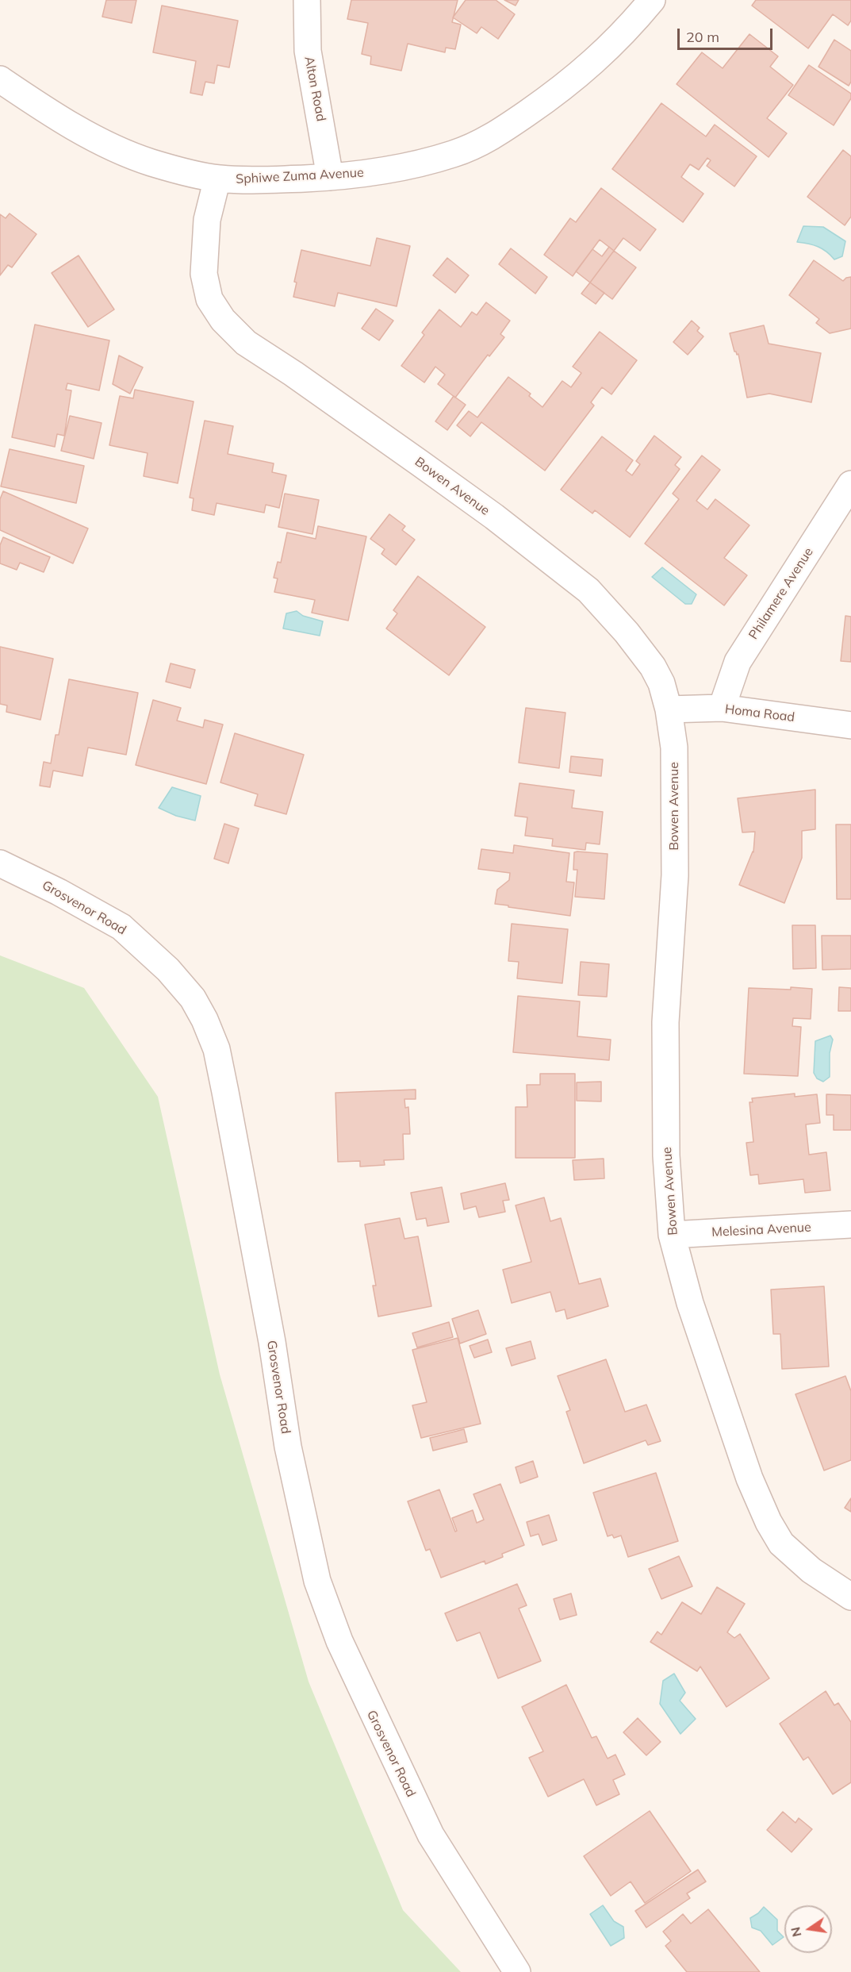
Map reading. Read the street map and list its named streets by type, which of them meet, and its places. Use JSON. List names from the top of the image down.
{
  "streets": {
    "street": [
      "Alton Road",
      "Sphiwe Zuma Avenue",
      "Bowen Avenue",
      "Philamere Avenue",
      "Homa Road",
      "Grosvenor Road",
      "Melesina Avenue"
    ]
  },
  "crossings": [
    ["Alton Road", "Sphiwe Zuma Avenue"],
    ["Sphiwe Zuma Avenue", "Bowen Avenue"],
    ["Bowen Avenue", "Homa Road"],
    ["Bowen Avenue", "Melesina Avenue"],
    ["Philamere Avenue", "Homa Road"]
  ],
  "scale_bar": "20 m",
  "north": "left"
}
